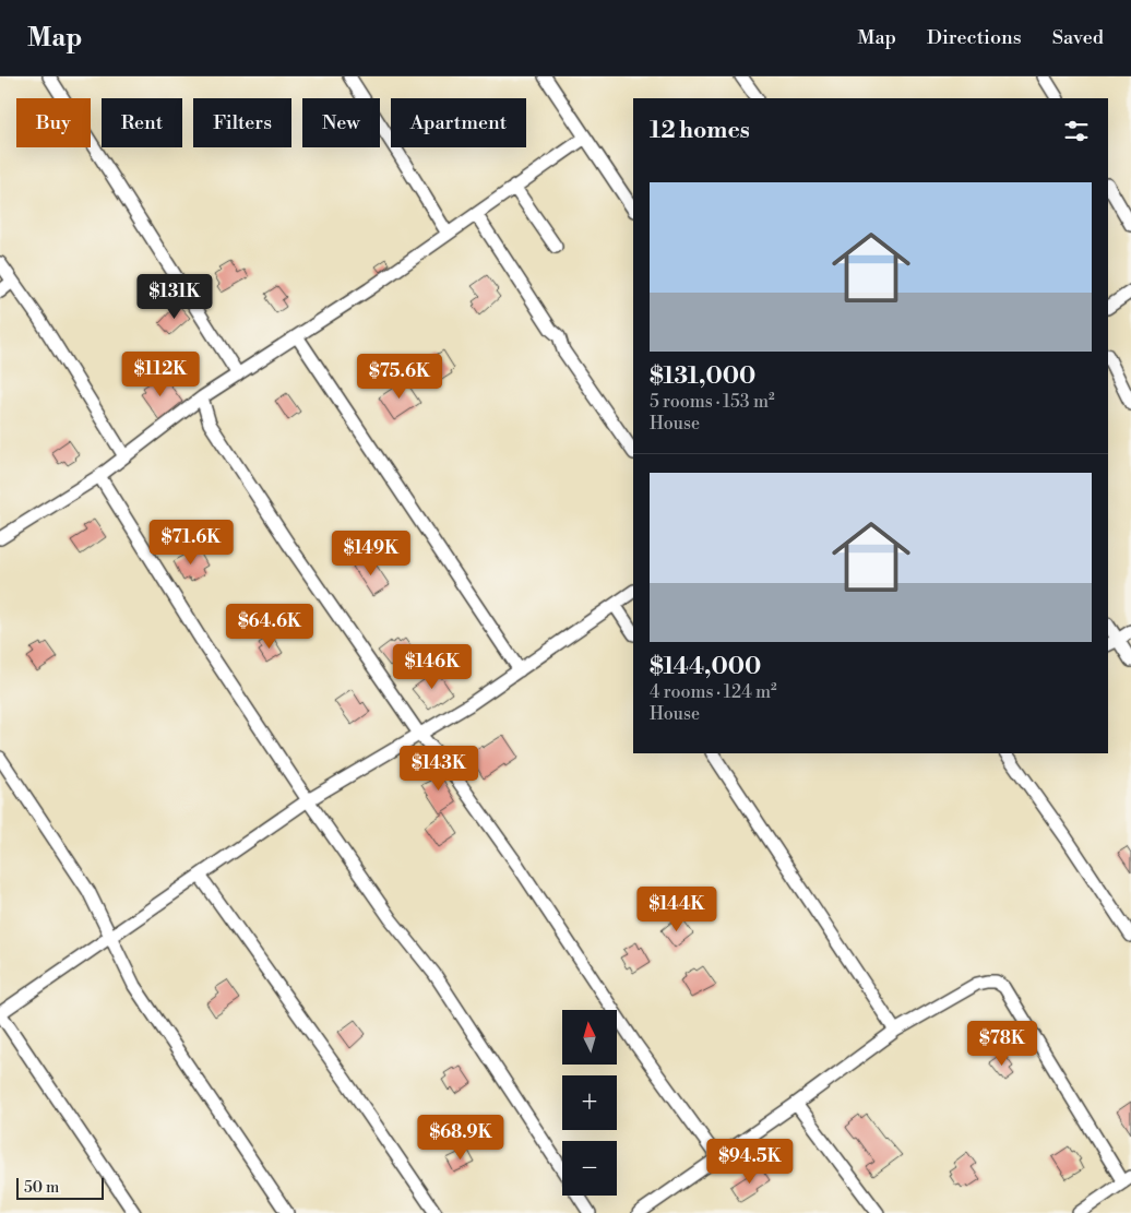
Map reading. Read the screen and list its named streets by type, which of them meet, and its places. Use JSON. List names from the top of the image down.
{
  "scale_bar": "50 m",
  "north": "top",
  "page": {
    "header": "Map",
    "nav": ["Map", "Directions", "Saved"],
    "chip": [
      "Buy",
      "Rent",
      "Filters",
      "New",
      "Apartment"
    ],
    "heading": "12 homes",
    "list": [
      {
        "name": "$131,000",
        "note": "5 rooms · 153 m² · House"
      },
      {
        "name": "$144,000",
        "note": "4 rooms · 124 m² · House"
      }
    ],
    "price": [
      "$131K",
      "$112K",
      "$75.6K",
      "$71.6K",
      "$149K",
      "$64.6K",
      "$146K",
      "$143K",
      "$144K",
      "$78K",
      "$68.9K",
      "$94.5K"
    ],
    "map_buttons": ["+", "−"],
    "scale": "50 m"
  }
}
